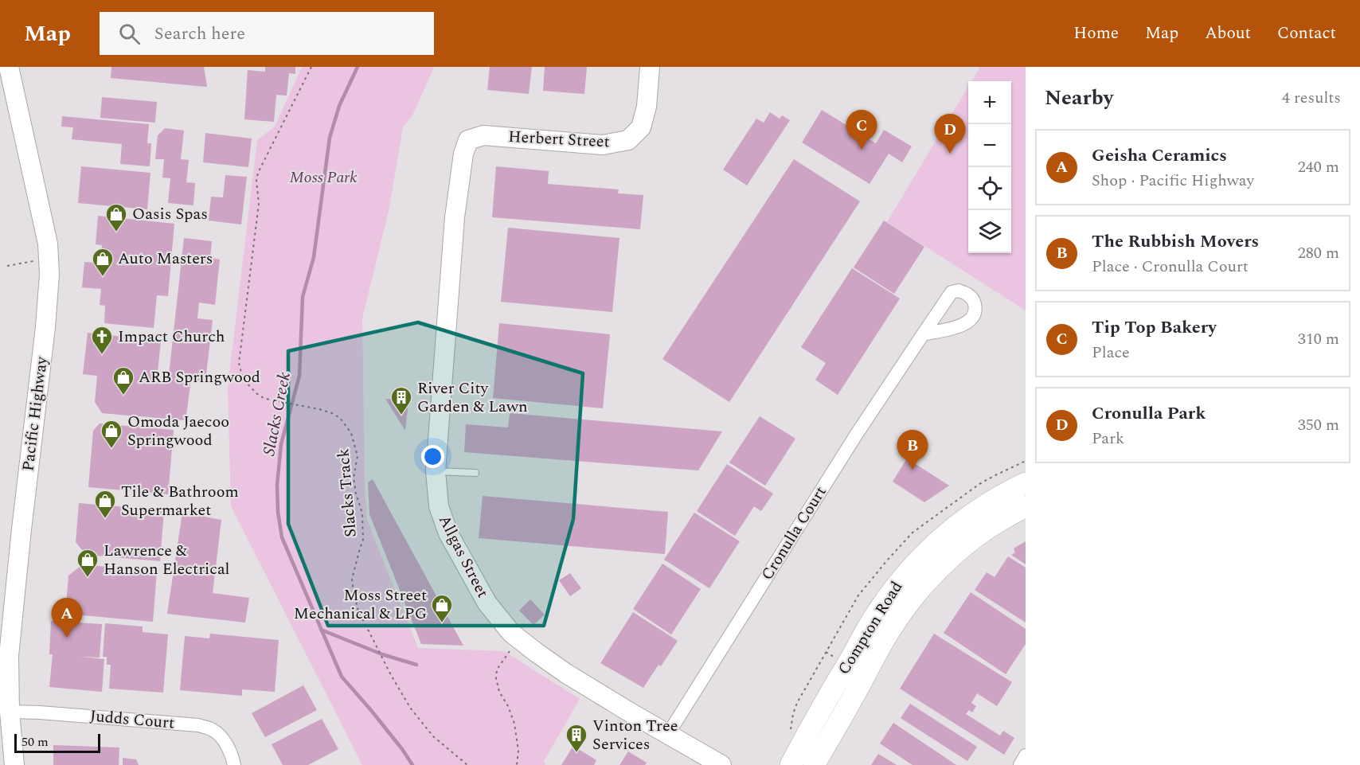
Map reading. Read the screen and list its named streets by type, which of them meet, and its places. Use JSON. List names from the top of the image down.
{
  "streets": {
    "main road": ["Compton Road"],
    "street": [
      "Herbert Street",
      "Pacific Highway",
      "Cronulla Court",
      "Allgas Street",
      "Judds Court"
    ],
    "path": ["Slacks Track"]
  },
  "crossings": [
    ["Herbert Street", "Allgas Street"],
    ["Pacific Highway", "Judds Court"],
    ["Cronulla Court", "Allgas Street"]
  ],
  "water": ["Slacks Creek"],
  "parks": ["Moss Park"],
  "places": {
    "shop": [
      "Oasis Spas",
      "Auto Masters",
      "ARB Springwood",
      "Omoda Jaecoo Springwood",
      "Tile & Bathroom Supermarket",
      "Lawrence & Hanson Electrical",
      "Moss Street Mechanical & LPG"
    ],
    "church": ["Impact Church"],
    "building": ["River City Garden & Lawn", "Vinton Tree Services"]
  },
  "scale_bar": "50 m",
  "page": {
    "header": "Map",
    "search": "Search here",
    "nav": [
      "Home",
      "Map",
      "About",
      "Contact"
    ],
    "heading": ["Nearby", "4 results"],
    "map_buttons": ["+", "−"],
    "pins": [
      "C",
      "D",
      "B",
      "A"
    ],
    "list": [
      {
        "mark": "A",
        "name": "Geisha Ceramics",
        "note": "Shop · Pacific Highway",
        "value": "240 m"
      },
      {
        "mark": "B",
        "name": "The Rubbish Movers",
        "note": "Place · Cronulla Court",
        "value": "280 m"
      },
      {
        "mark": "C",
        "name": "Tip Top Bakery",
        "note": "Place",
        "value": "310 m"
      },
      {
        "mark": "D",
        "name": "Cronulla Park",
        "note": "Park",
        "value": "350 m"
      }
    ],
    "scale": "50 m"
  }
}
